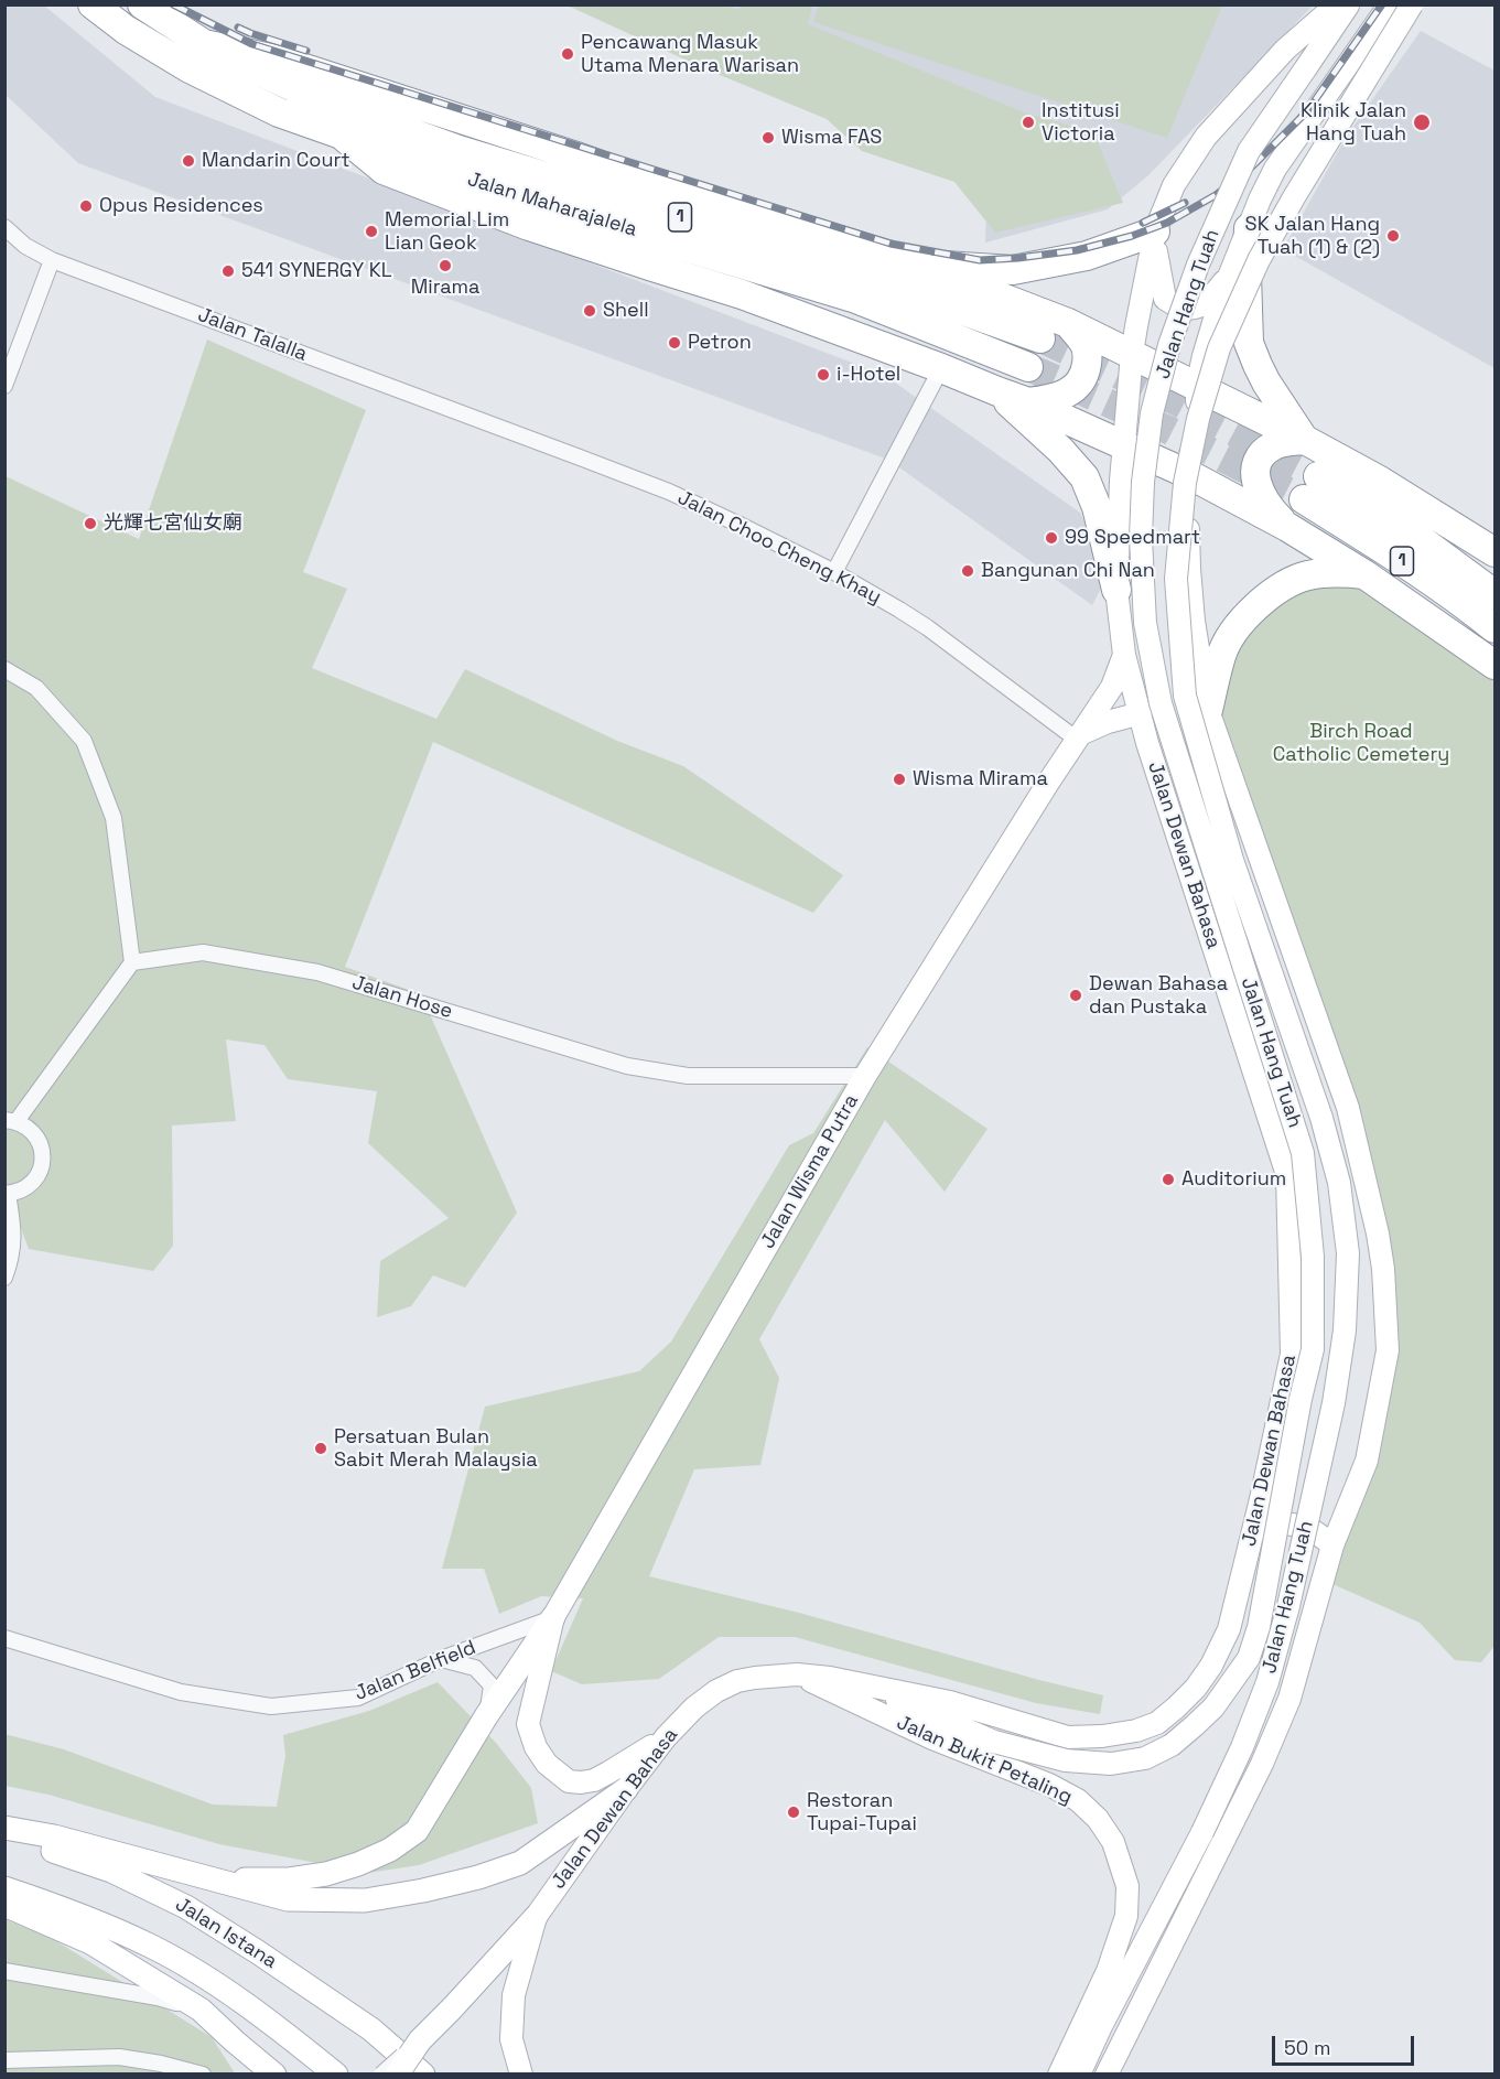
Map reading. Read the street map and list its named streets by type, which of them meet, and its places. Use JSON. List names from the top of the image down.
{
  "streets": {
    "highway": ["Jalan Maharajalela", "1"],
    "main road": [
      "Jalan Hang Tuah",
      "Jalan Dewan Bahasa",
      "Jalan Wisma Putra",
      "Jalan Bukit Petaling",
      "Jalan Istana"
    ],
    "street": [
      "Jalan Talalla",
      "Jalan Choo Cheng Khay",
      "Jalan Hose",
      "Jalan Belfield"
    ]
  },
  "crossings": [
    ["Jalan Hang Tuah", "Jalan Dewan Bahasa"],
    ["Jalan Talalla", "Jalan Choo Cheng Khay"],
    ["Jalan Choo Cheng Khay", "Jalan Wisma Putra"],
    ["Jalan Dewan Bahasa", "Jalan Wisma Putra"],
    ["Jalan Dewan Bahasa", "Jalan Bukit Petaling"],
    ["Jalan Hose", "Jalan Wisma Putra"],
    ["Jalan Wisma Putra", "Jalan Belfield"]
  ],
  "parks": ["Birch Road Catholic Cemetery"],
  "places": [
    "Pencawang Masuk Utama Menara Warisan",
    "Institusi Victoria",
    "Klinik Jalan Hang Tuah",
    "Wisma FAS",
    "Mandarin Court",
    "Opus Residences",
    "Memorial Lim Lian Geok",
    "SK Jalan Hang Tuah (1) & (2)",
    "Mirama",
    "541 SYNERGY KL",
    "Shell",
    "Petron",
    "i-Hotel",
    "光輝七宮仙女廟",
    "99 Speedmart",
    "Bangunan Chi Nan",
    "Wisma Mirama",
    "Dewan Bahasa dan Pustaka",
    "Auditorium",
    "Persatuan Bulan Sabit Merah Malaysia",
    "Restoran Tupai-Tupai"
  ],
  "scale_bar": "50 m"
}
